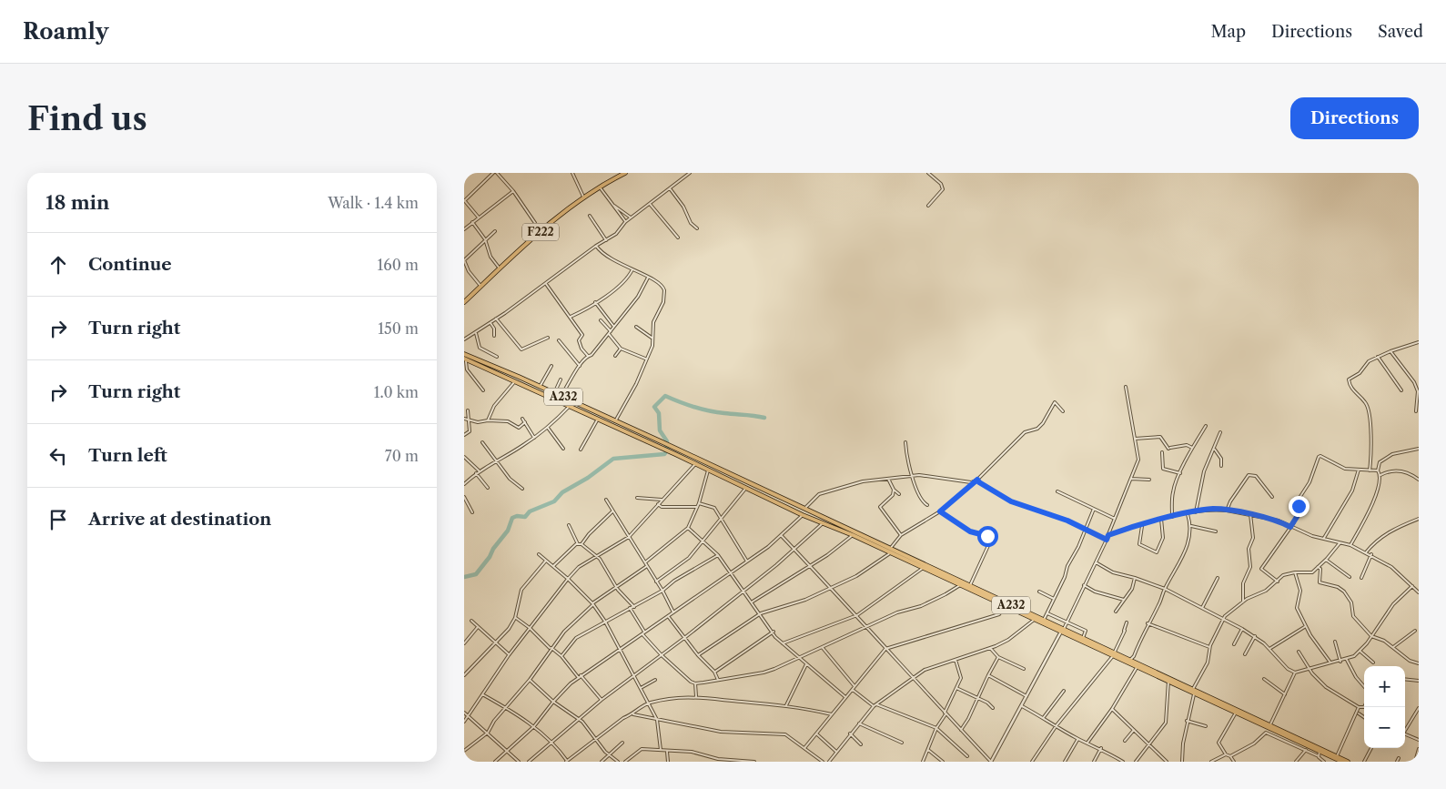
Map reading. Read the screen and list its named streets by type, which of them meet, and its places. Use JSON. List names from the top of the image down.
{
  "streets": {
    "main road": ["F222", "A232"]
  },
  "page": {
    "header": "Roamly",
    "nav": ["Map", "Directions", "Saved"],
    "buttons": "Directions",
    "title": "Find us",
    "heading": ["18 min", "Walk · 1.4 km"],
    "list": [
      ["Continue", "160 m"],
      ["Turn right", "150 m"],
      ["Turn right", "1.0 km"],
      ["Turn left", "70 m"],
      "Arrive at destination"
    ],
    "map_buttons": ["+", "−"]
  }
}
